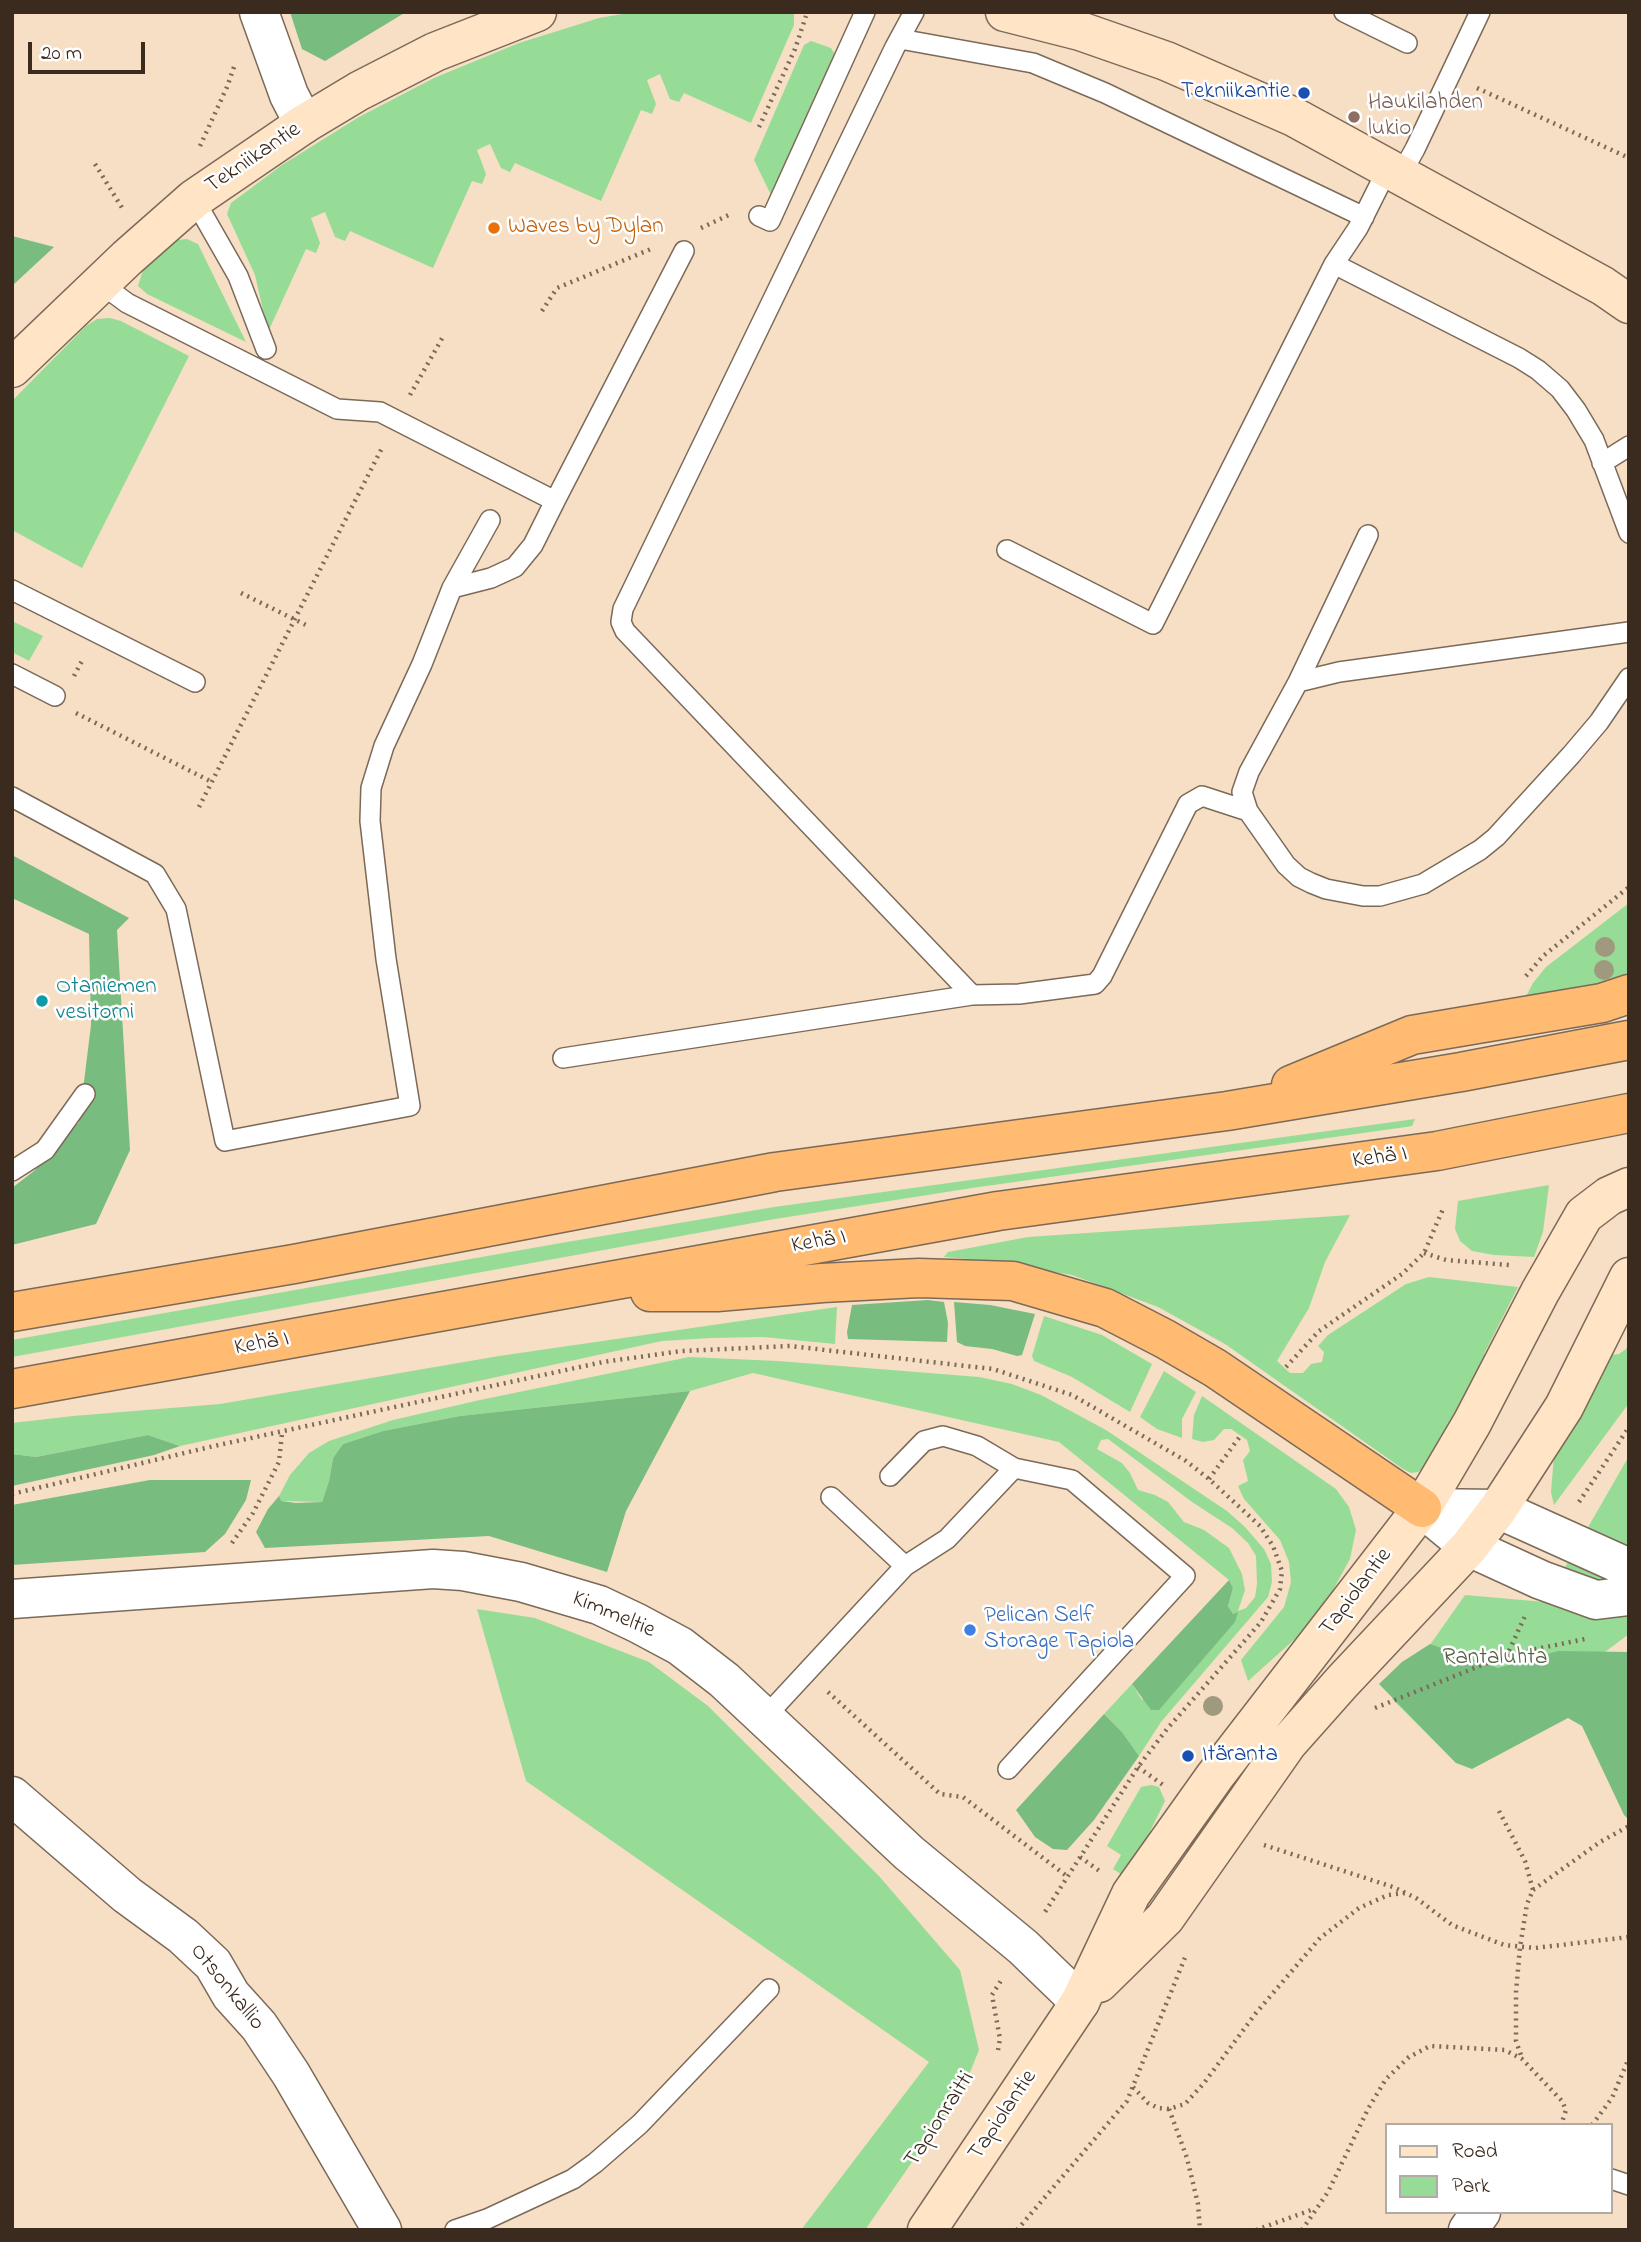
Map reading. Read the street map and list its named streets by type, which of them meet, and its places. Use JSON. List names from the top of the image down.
{
  "streets": {
    "highway": ["Kehä I"],
    "main road": ["Tekniikantie", "Tapiolantie"],
    "street": ["Kimmeltie", "Otsonkallio"],
    "path": ["Tapionraitti"]
  },
  "crossings": [
    ["Tapiolantie", "Kimmeltie"],
    ["Kimmeltie", "Tapionraitti"]
  ],
  "parks": ["Rantaluhta"],
  "places": [
    "Tekniikantie",
    "Haukilahden lukio",
    "Waves by Dylan",
    "Otaniemen vesitorni",
    "Pelican Self Storage Tapiola",
    "Itäranta"
  ],
  "legend": ["Road", "Park"],
  "scale_bar": "20 m"
}
